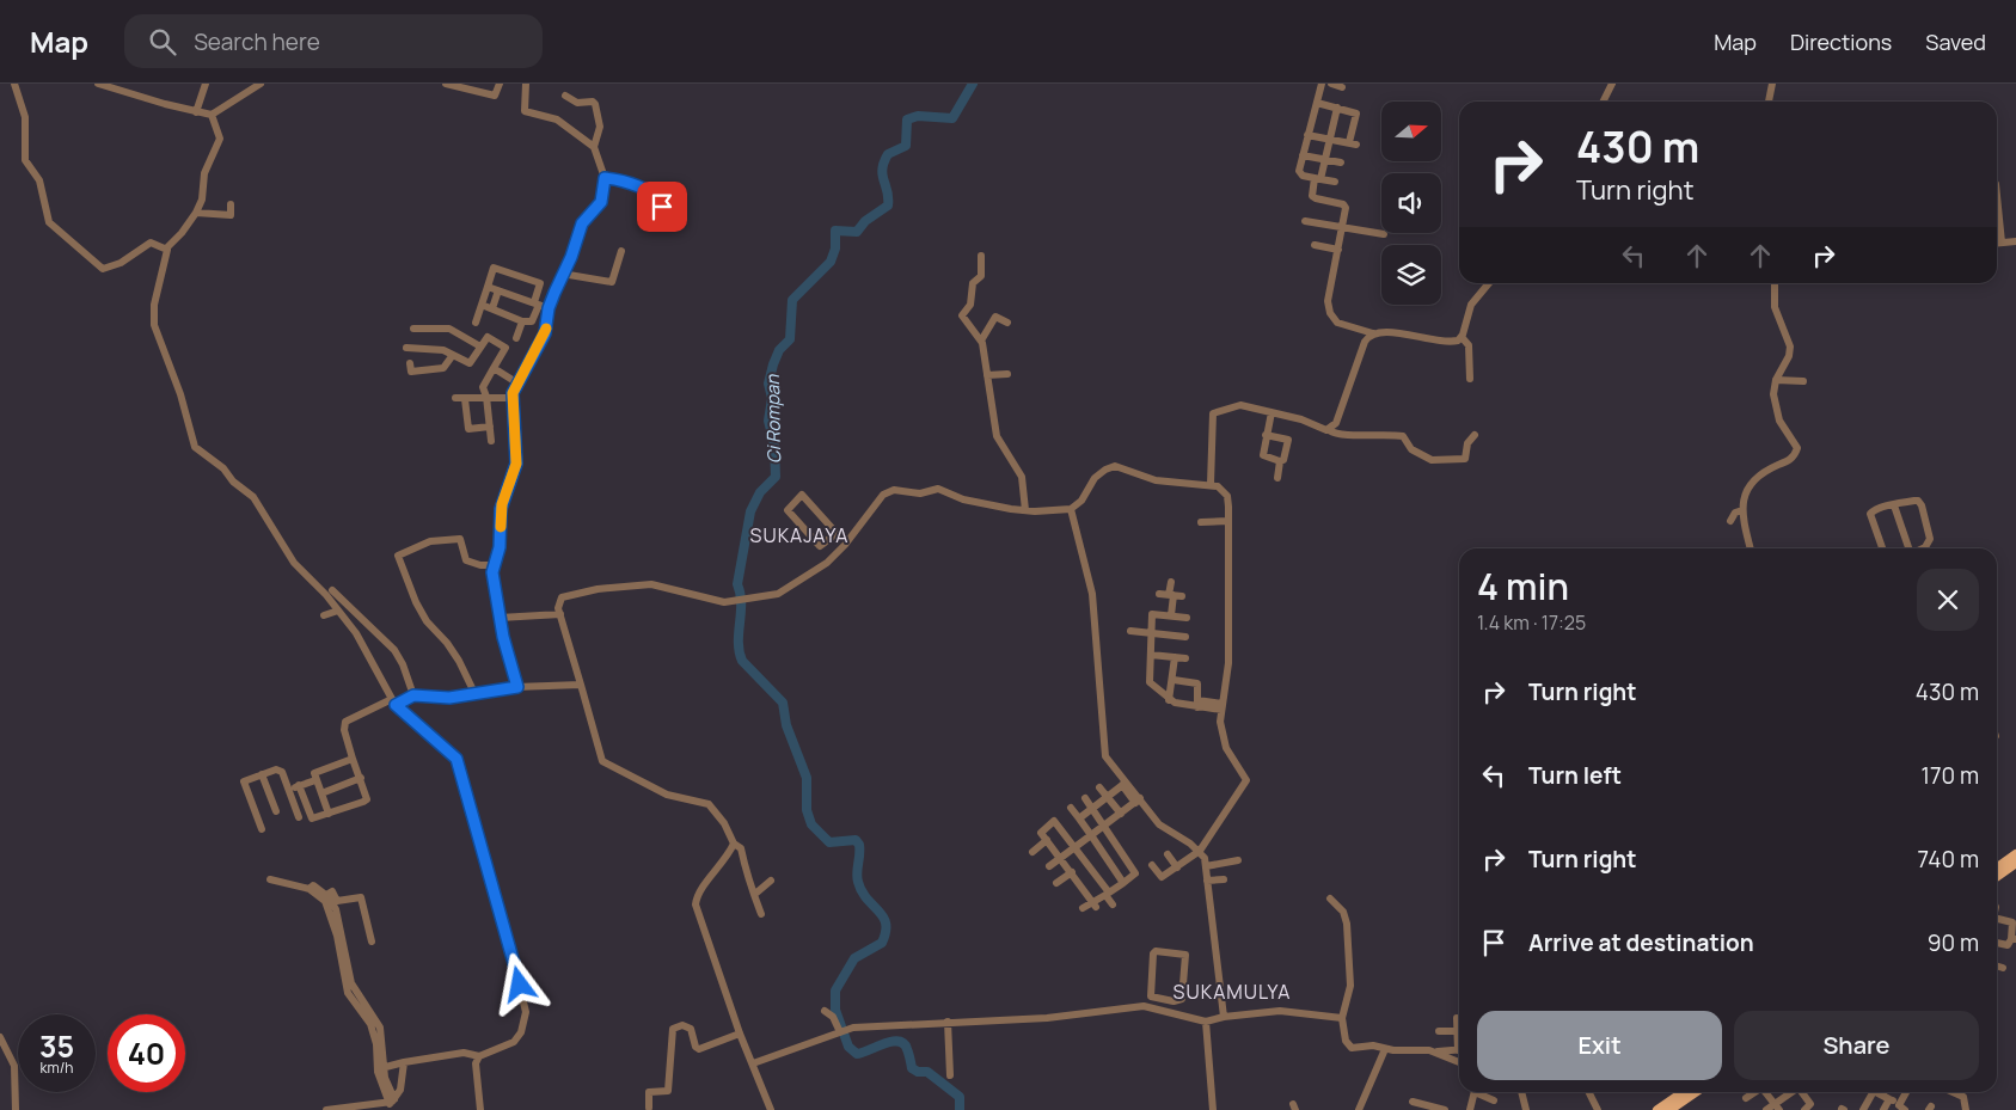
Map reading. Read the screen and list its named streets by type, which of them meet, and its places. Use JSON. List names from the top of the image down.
{
  "districts": ["SUKAJAYA", "SUKAMULYA"],
  "water": ["Ci Rompan"],
  "north": "right",
  "page": {
    "header": "Map",
    "search": "Search here",
    "nav": ["Map", "Directions", "Saved"],
    "turn": ["430 m", "Turn right"],
    "heading": ["4 min", "1.4 km · 17:25"],
    "list": [
      {
        "name": "Turn right",
        "value": "430 m"
      },
      {
        "name": "Turn left",
        "value": "170 m"
      },
      {
        "name": "Turn right",
        "value": "740 m"
      },
      {
        "name": "Arrive at destination",
        "value": "90 m"
      }
    ],
    "buttons": ["Exit", "Share"],
    "speed": "35 km/h",
    "limit": "40"
  }
}
